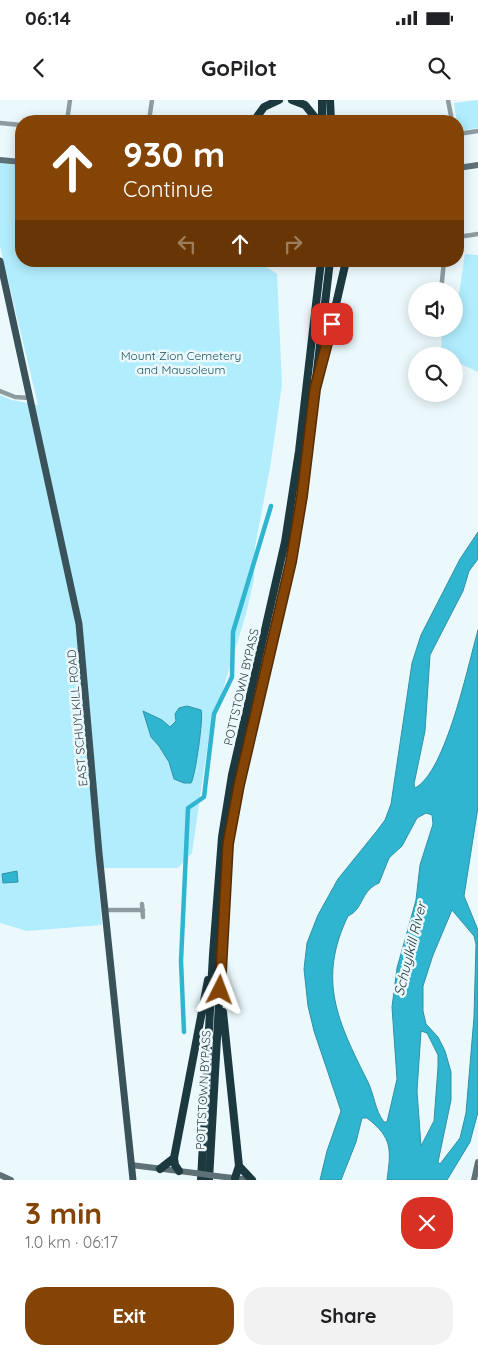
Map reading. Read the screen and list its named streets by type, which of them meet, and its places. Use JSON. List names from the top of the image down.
{
  "streets": {
    "highway": ["POTTSTOWN BYPASS"],
    "main road": ["EAST SCHUYLKILL ROAD"]
  },
  "water": ["Schuylkill River"],
  "parks": ["Mount Zion Cemetery and Mausoleum"],
  "page": {
    "status": "06:14",
    "header": "GoPilot",
    "turn": ["930 m", "Continue"],
    "heading": ["3 min", "1.0 km · 06:17"],
    "buttons": ["Exit", "Share"]
  }
}
